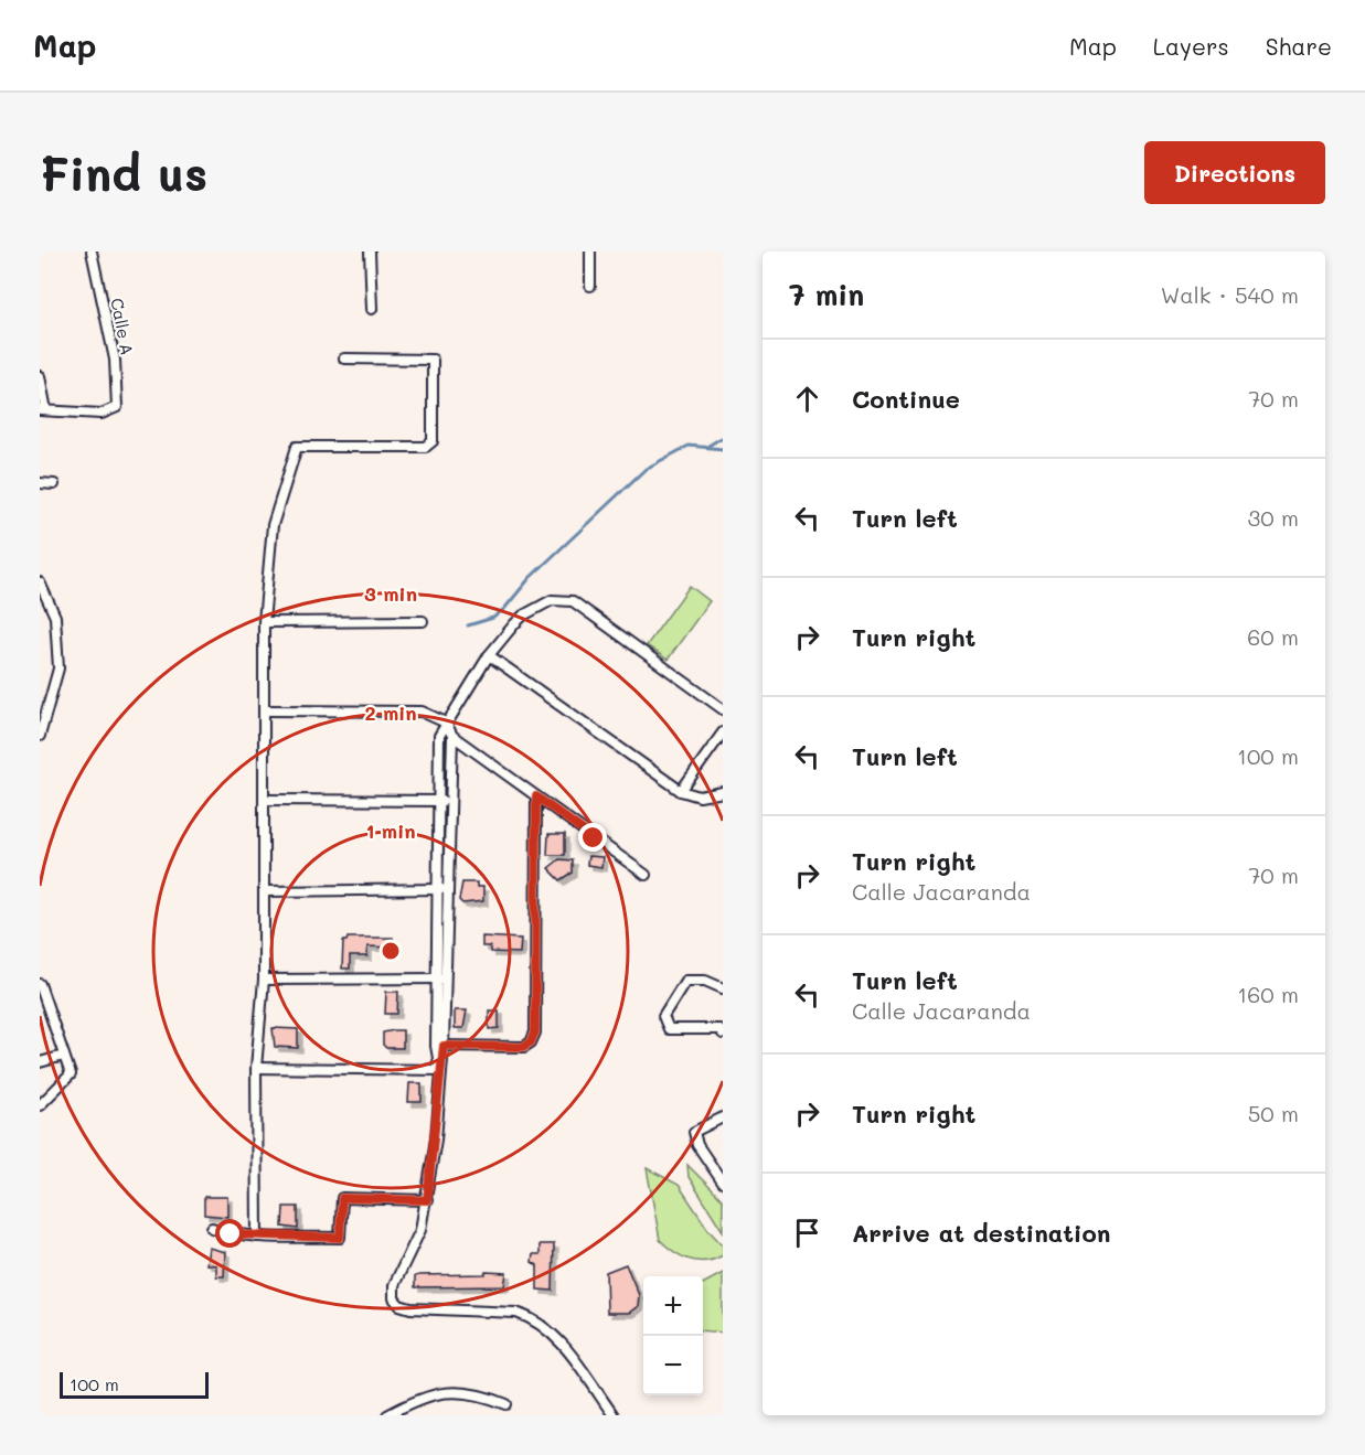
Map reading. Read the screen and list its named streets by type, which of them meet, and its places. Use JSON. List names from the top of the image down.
{
  "streets": {
    "street": ["Calle A"]
  },
  "scale_bar": "100 m",
  "page": {
    "header": "Map",
    "nav": ["Map", "Layers", "Share"],
    "buttons": "Directions",
    "title": "Find us",
    "heading": ["7 min", "Walk · 540 m"],
    "list": [
      ["Continue", "70 m"],
      ["Turn left", "30 m"],
      ["Turn right", "60 m"],
      ["Turn left", "100 m"],
      ["Turn right", "Calle Jacaranda", "70 m"],
      ["Turn left", "Calle Jacaranda", "160 m"],
      ["Turn right", "50 m"],
      "Arrive at destination"
    ],
    "map_buttons": ["+", "−"],
    "scale": "100 m"
  },
  "rings": ["3 min", "2 min", "1 min"]
}
